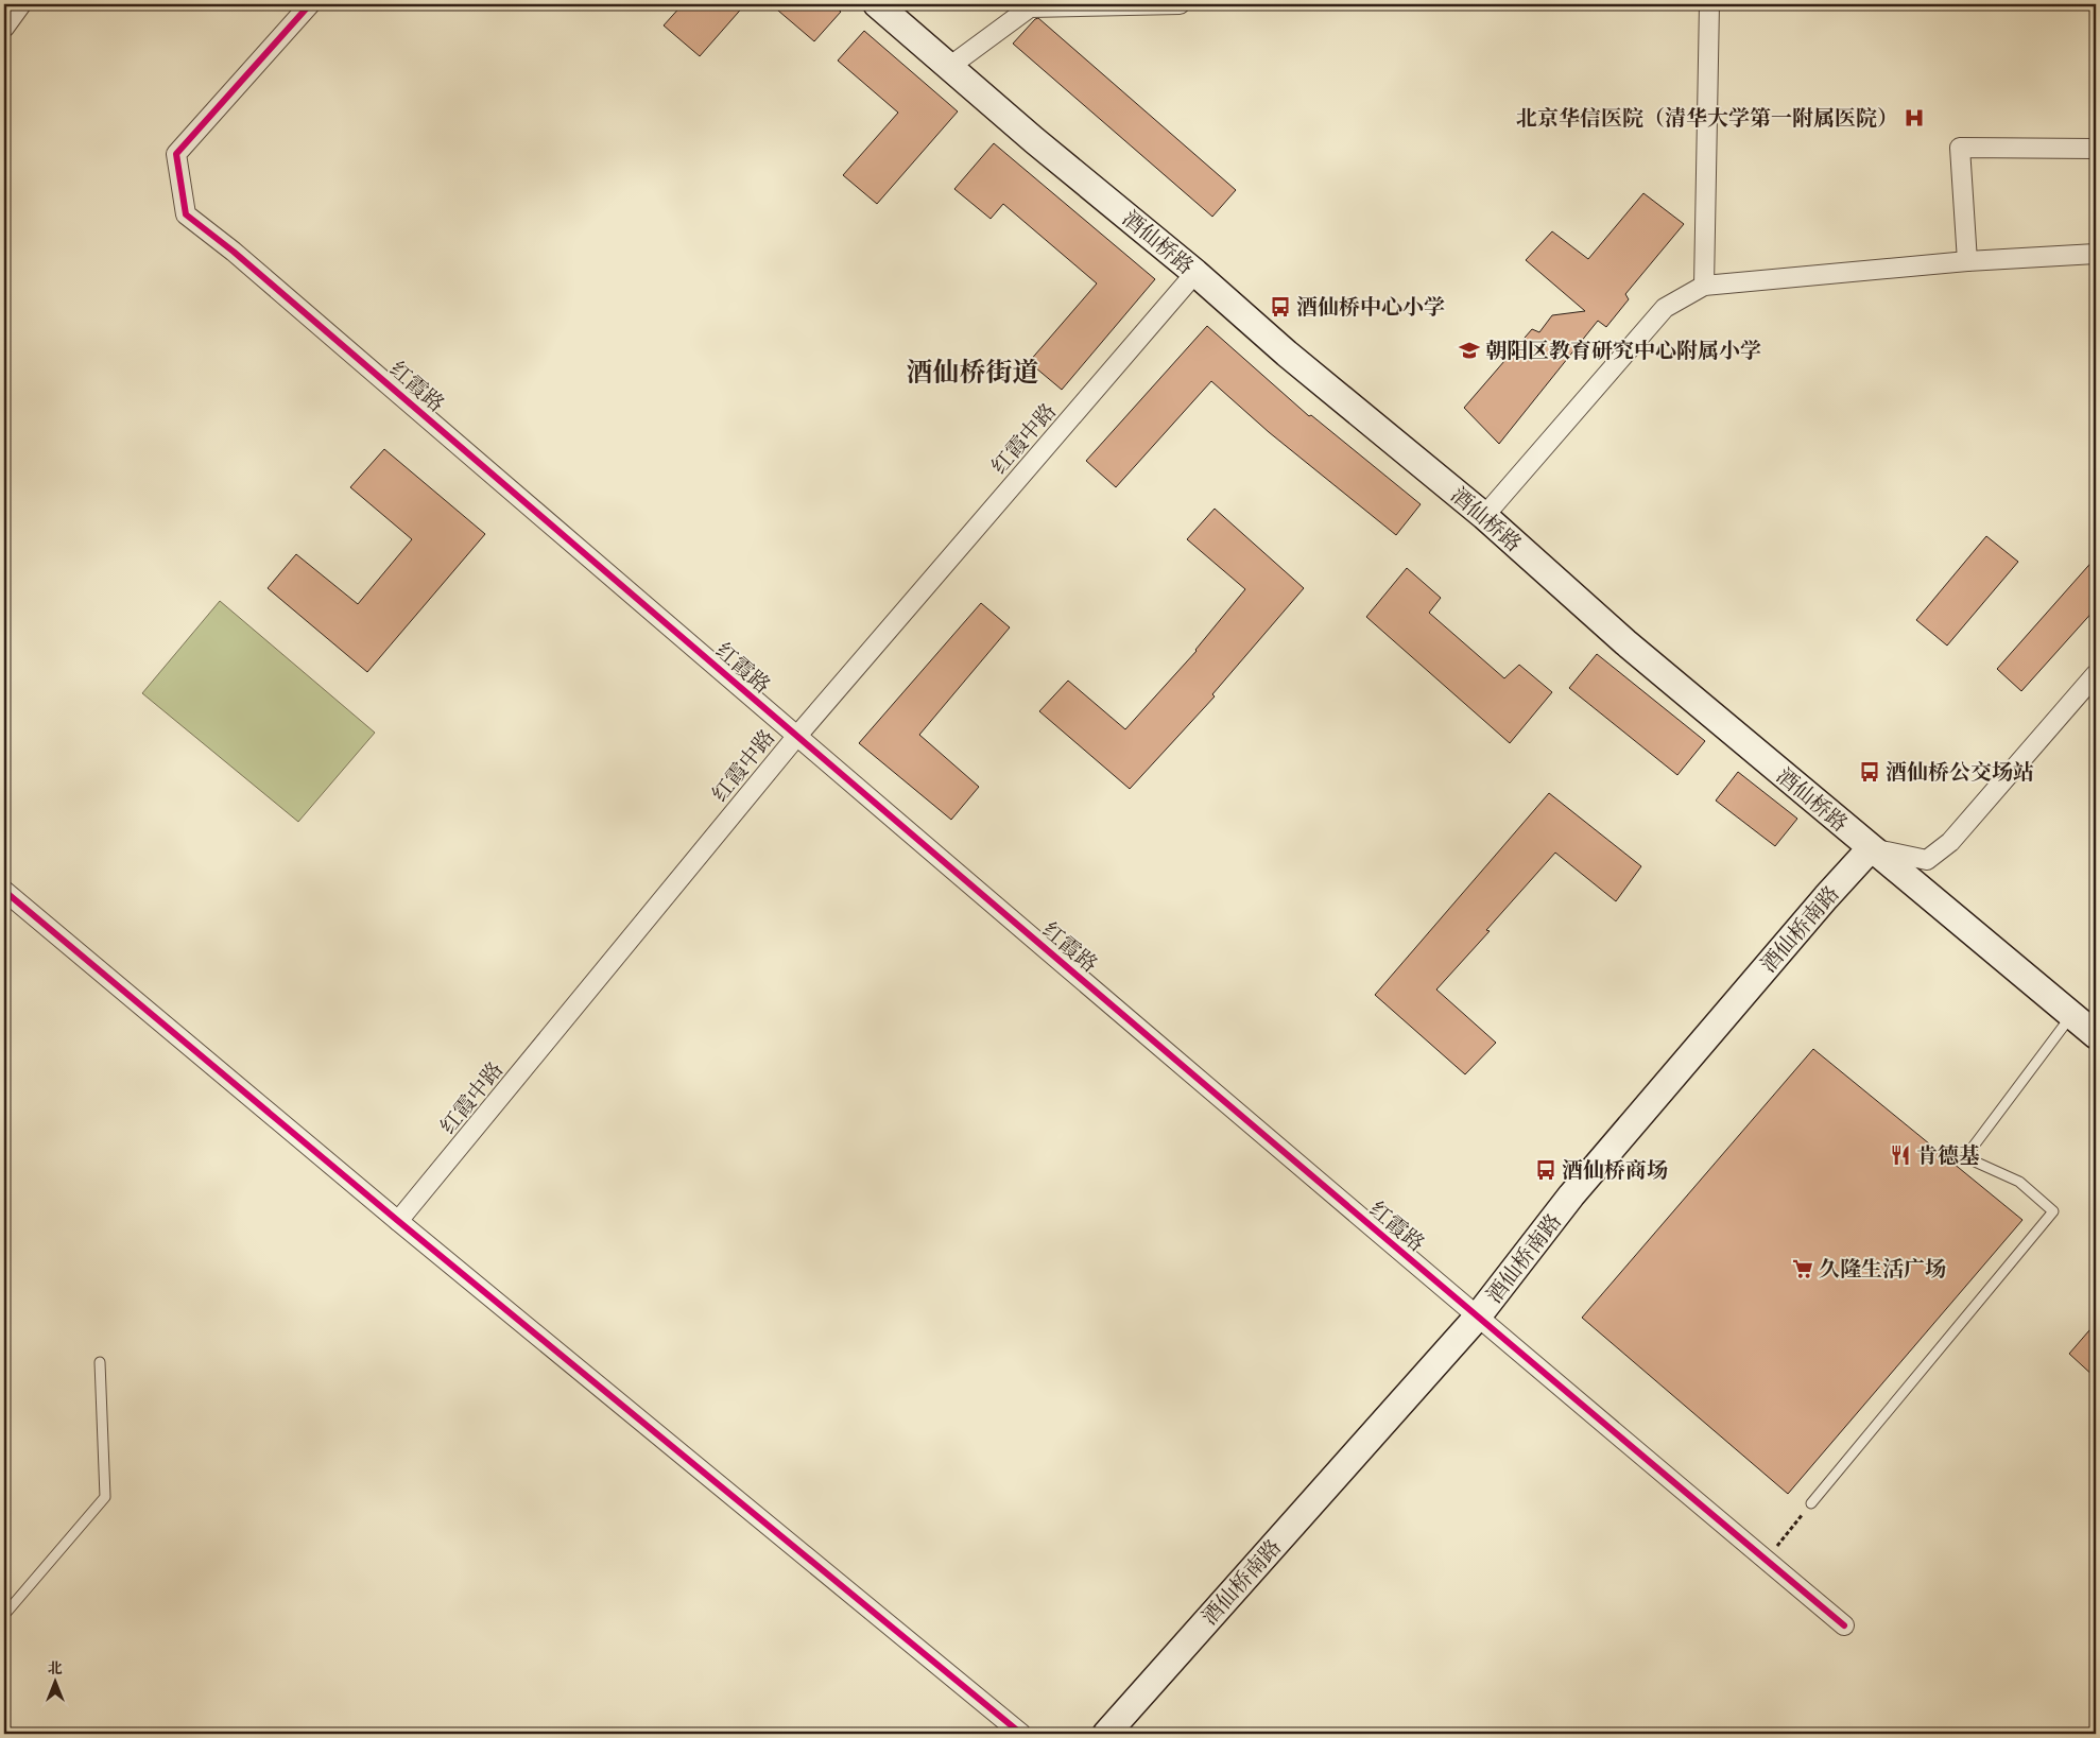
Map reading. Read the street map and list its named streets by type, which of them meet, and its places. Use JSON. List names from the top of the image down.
{
  "streets": {
    "street": [
      "酒仙桥路",
      "红霞路",
      "红霞中路",
      "酒仙桥南路"
    ]
  },
  "crossings": [
    ["酒仙桥路", "红霞中路"],
    ["酒仙桥路", "酒仙桥南路"],
    ["红霞路", "红霞中路"],
    ["红霞路", "酒仙桥南路"]
  ],
  "districts": ["酒仙桥街道"],
  "places": {
    "hospital": ["北京华信医院（清华大学第一附属医院）"],
    "bus stop": ["酒仙桥中心小学", "酒仙桥公交场站", "酒仙桥商场"],
    "school or university": ["朝阳区教育研究中心附属小学"],
    "restaurant": ["肯德基"],
    "supermarket": ["久隆生活广场"]
  },
  "north": "top"
}
